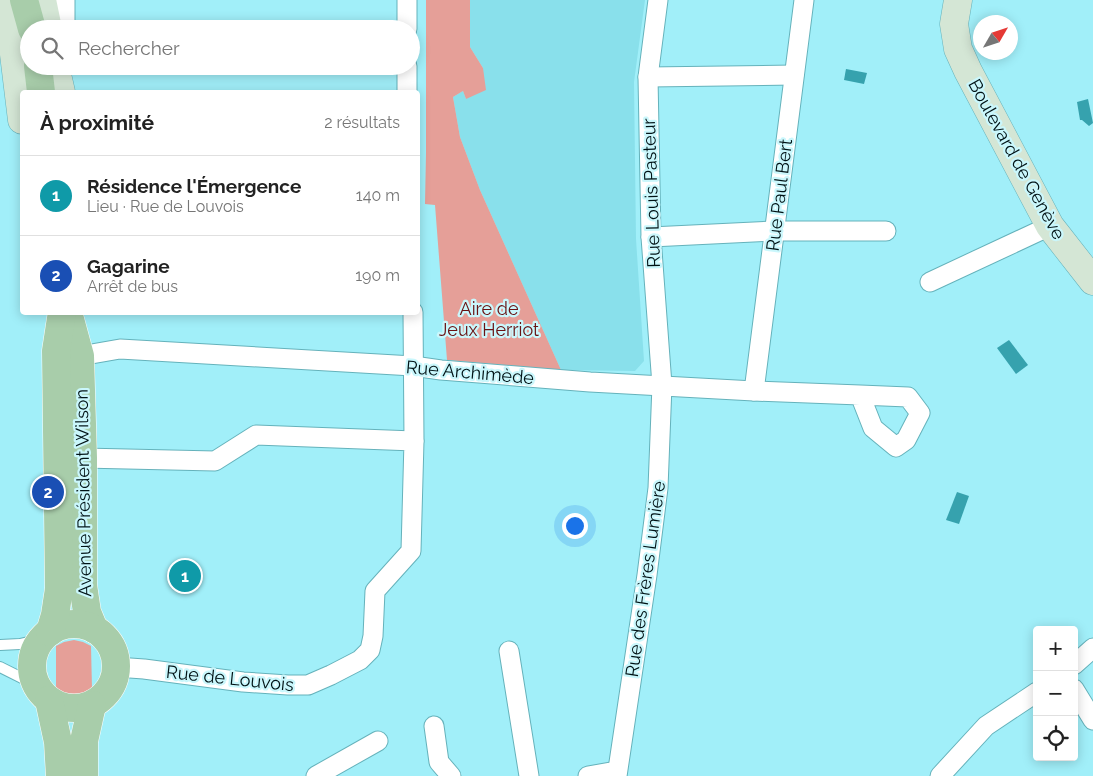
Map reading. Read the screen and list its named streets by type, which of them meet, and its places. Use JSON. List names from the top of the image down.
{
  "streets": {
    "main road": ["Avenue Président Wilson"],
    "street": [
      "Boulevard de Genève",
      "Rue Louis Pasteur",
      "Rue Paul Bert",
      "Rue Archimède",
      "Rue des Frères Lumière",
      "Rue de Louvois"
    ]
  },
  "crossings": [
    ["Rue Louis Pasteur", "Rue Archimède"],
    ["Rue Louis Pasteur", "Rue des Frères Lumière"],
    ["Rue Paul Bert", "Rue Archimède"],
    ["Rue Archimède", "Avenue Président Wilson"],
    ["Rue Archimède", "Rue des Frères Lumière"],
    ["Avenue Président Wilson", "Rue de Louvois"]
  ],
  "parks": ["Aire de Jeux Herriot"],
  "north": "top right",
  "page": {
    "search": "Rechercher",
    "heading": ["À proximité", "2 résultats"],
    "list": [
      {
        "mark": "1",
        "name": "Résidence l'Émergence",
        "note": "Lieu · Rue de Louvois",
        "value": "140 m"
      },
      {
        "mark": "2",
        "name": "Gagarine",
        "note": "Arrêt de bus",
        "value": "190 m"
      }
    ],
    "pins": ["2", "1"],
    "map_buttons": ["+", "−"]
  }
}
